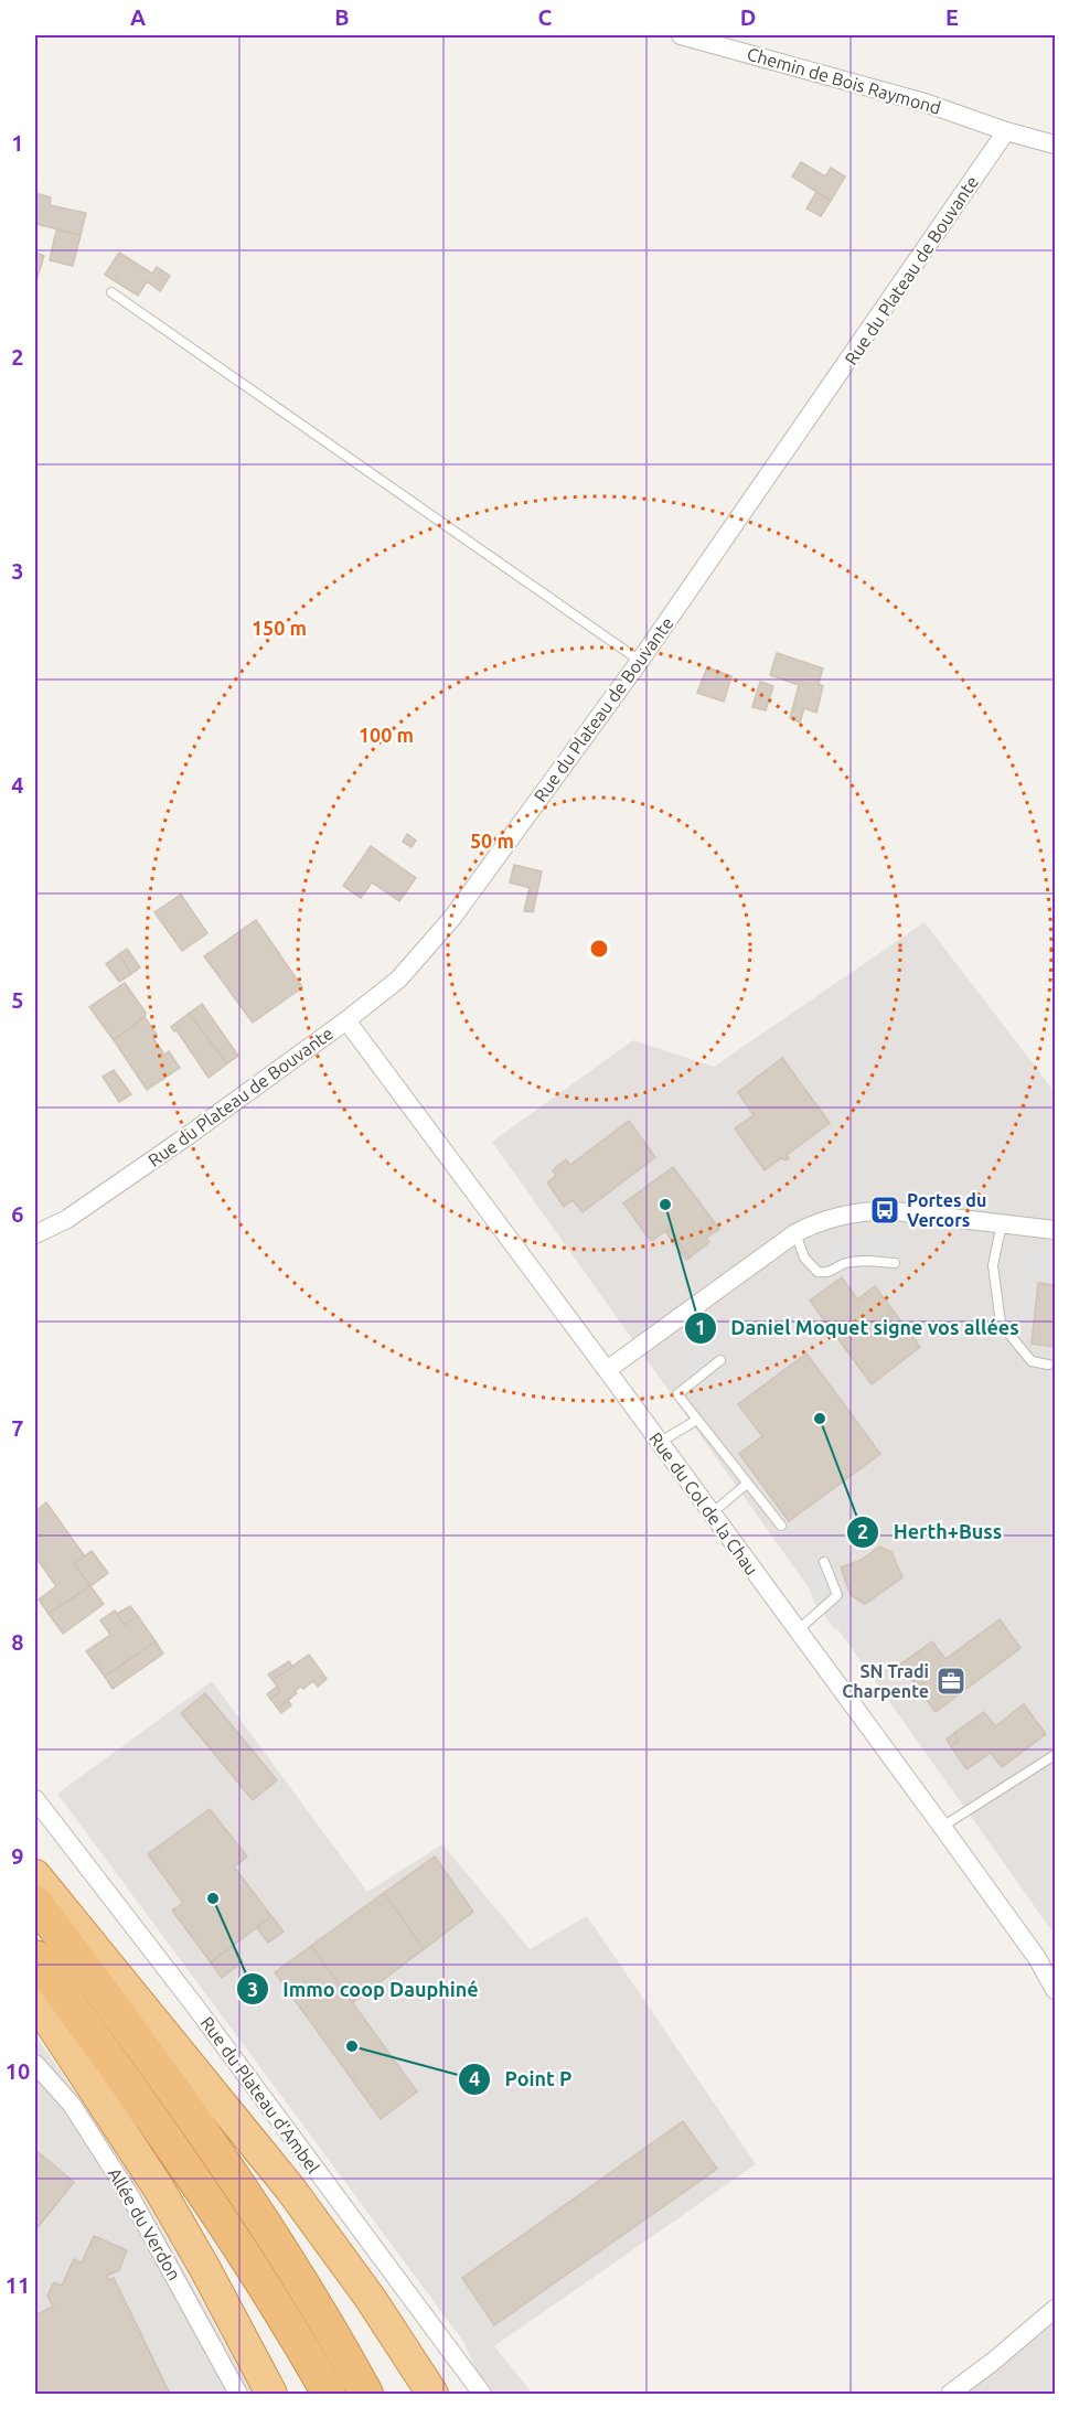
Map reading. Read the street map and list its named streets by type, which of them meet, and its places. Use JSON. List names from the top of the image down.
{
  "streets": {
    "street": [
      "Chemin de Bois Raymond",
      "Rue du Plateau de Bouvante",
      "Rue du Col de la Chau",
      "Rue du Plateau d'Ambel",
      "Allée du Verdon"
    ]
  },
  "crossings": [
    ["Chemin de Bois Raymond", "Rue du Plateau de Bouvante"],
    ["Rue du Plateau de Bouvante", "Rue du Col de la Chau"]
  ],
  "places": {
    "other": [
      "Daniel Moquet signe vos allées",
      "Herth+Buss",
      "Immo coop Dauphiné",
      "Point P"
    ],
    "bus stop": ["Portes du Vercors"],
    "office": ["SN Tradi Charpente"]
  },
  "grid": {
    "columns": [
      "A",
      "B",
      "C",
      "D",
      "E"
    ],
    "rows": [
      "1",
      "2",
      "3",
      "4",
      "5",
      "6",
      "7",
      "8",
      "9",
      "10",
      "11"
    ]
  },
  "rings": ["150 m", "100 m", "50 m"]
}
